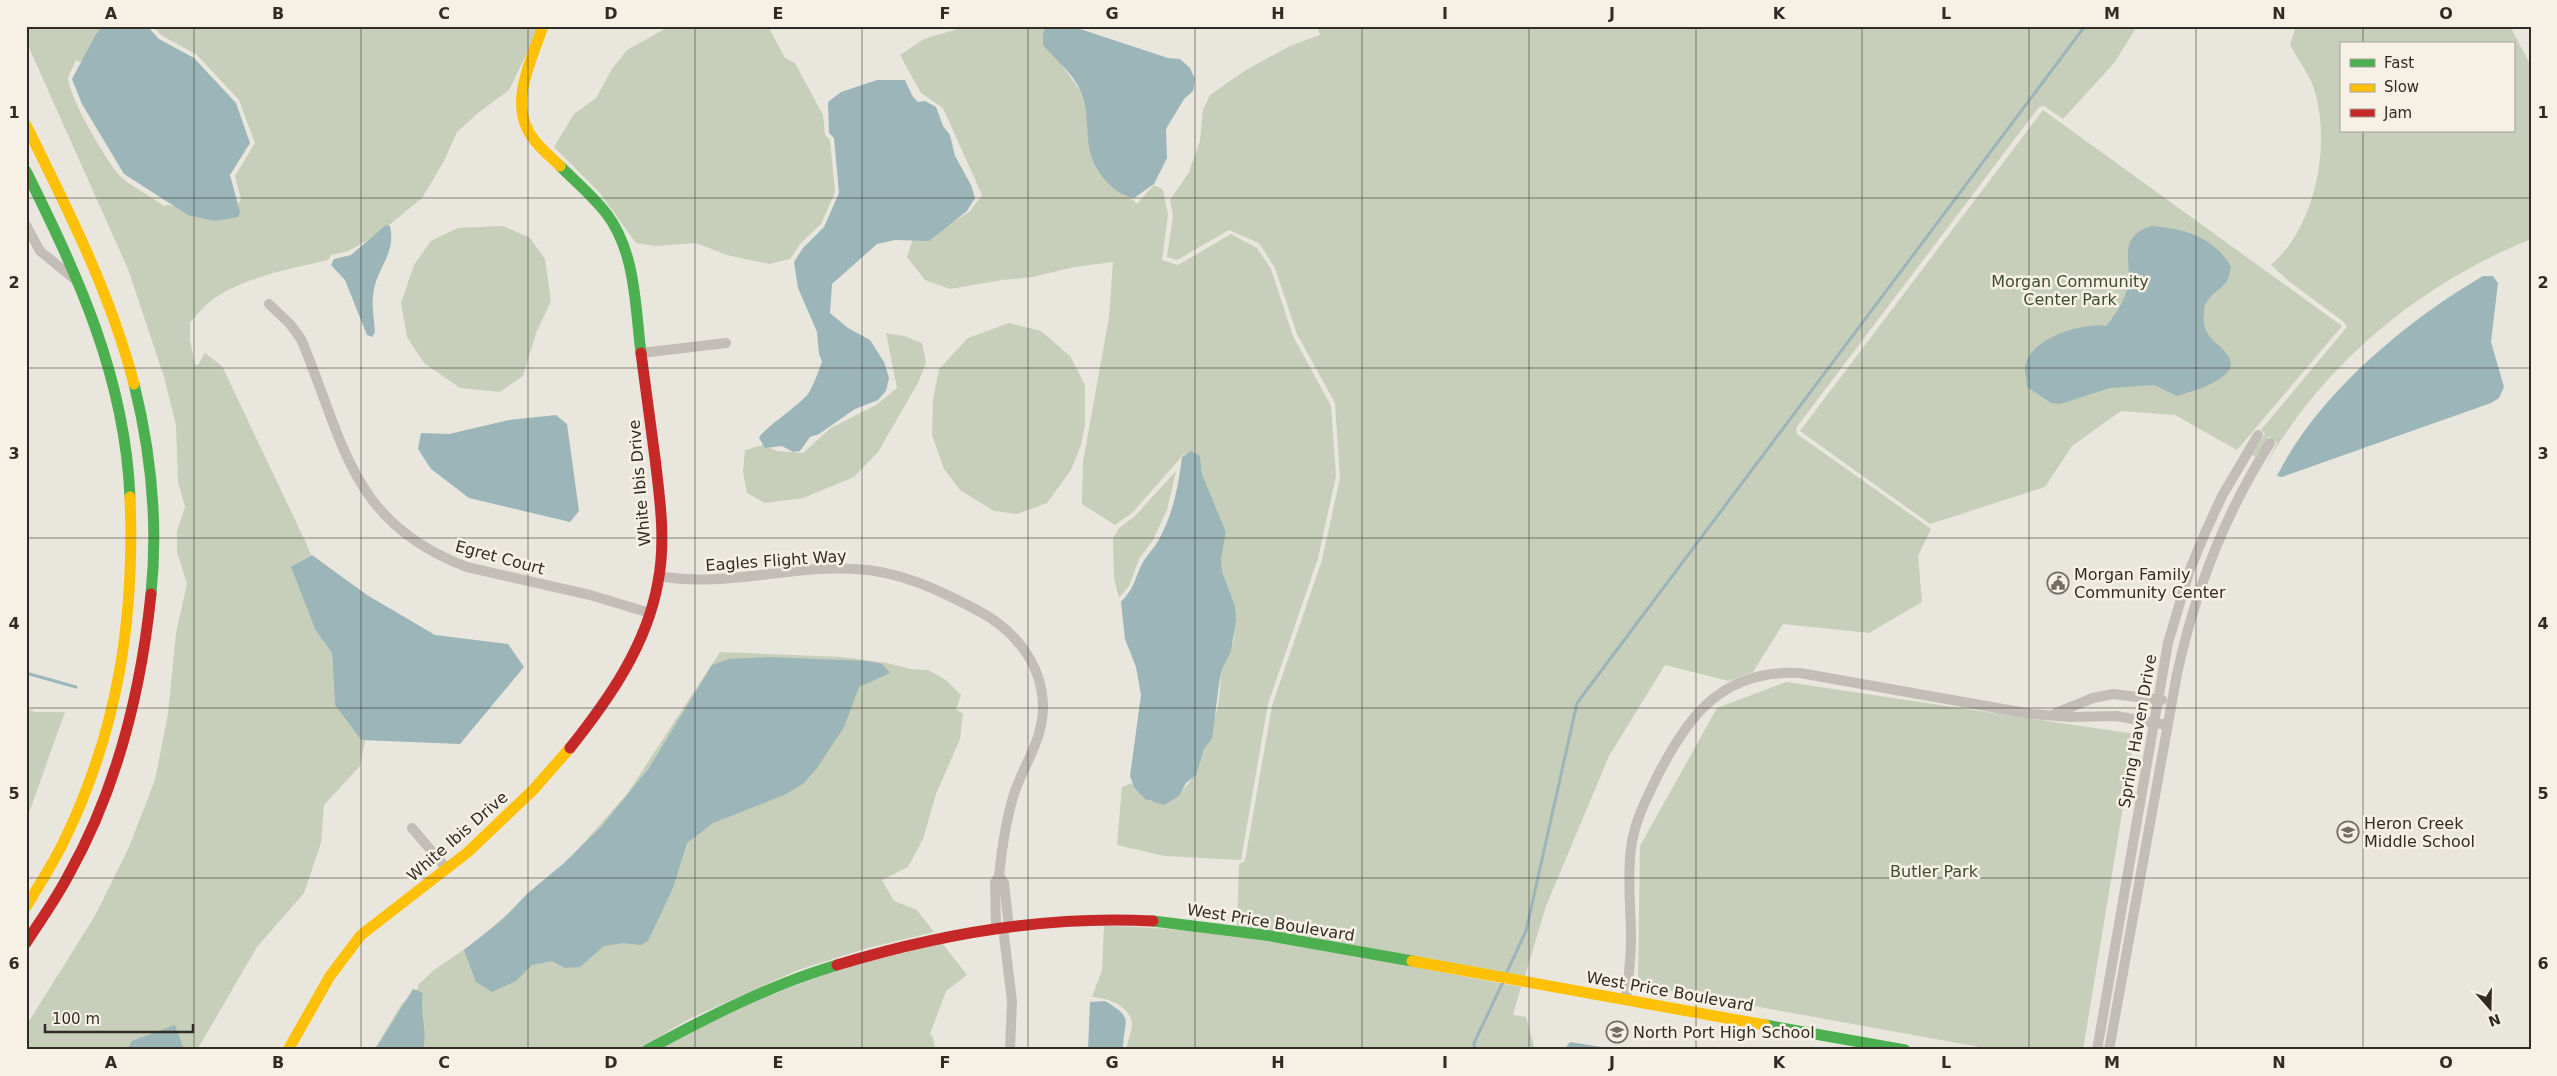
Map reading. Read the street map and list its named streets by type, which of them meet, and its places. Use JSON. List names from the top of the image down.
{
  "streets": {
    "street": [
      "White Ibis Drive",
      "Egret Court",
      "Eagles Flight Way",
      "Spring Haven Drive",
      "West Price Boulevard"
    ]
  },
  "crossings": [
    ["White Ibis Drive", "Egret Court"],
    ["White Ibis Drive", "Eagles Flight Way"],
    ["Eagles Flight Way", "West Price Boulevard"]
  ],
  "parks": ["Morgan Community Center Park", "Butler Park"],
  "places": {
    "public building": ["Morgan Family Community Center"],
    "school or university": ["Heron Creek Middle School", "North Port High School"]
  },
  "legend": ["Fast", "Slow", "Jam"],
  "scale_bar": "100 m",
  "north": "bottom",
  "grid": {
    "columns": [
      "A",
      "B",
      "C",
      "D",
      "E",
      "F",
      "G",
      "H",
      "I",
      "J",
      "K",
      "L",
      "M",
      "N",
      "O"
    ],
    "rows": [
      "1",
      "2",
      "3",
      "4",
      "5",
      "6"
    ]
  }
}
